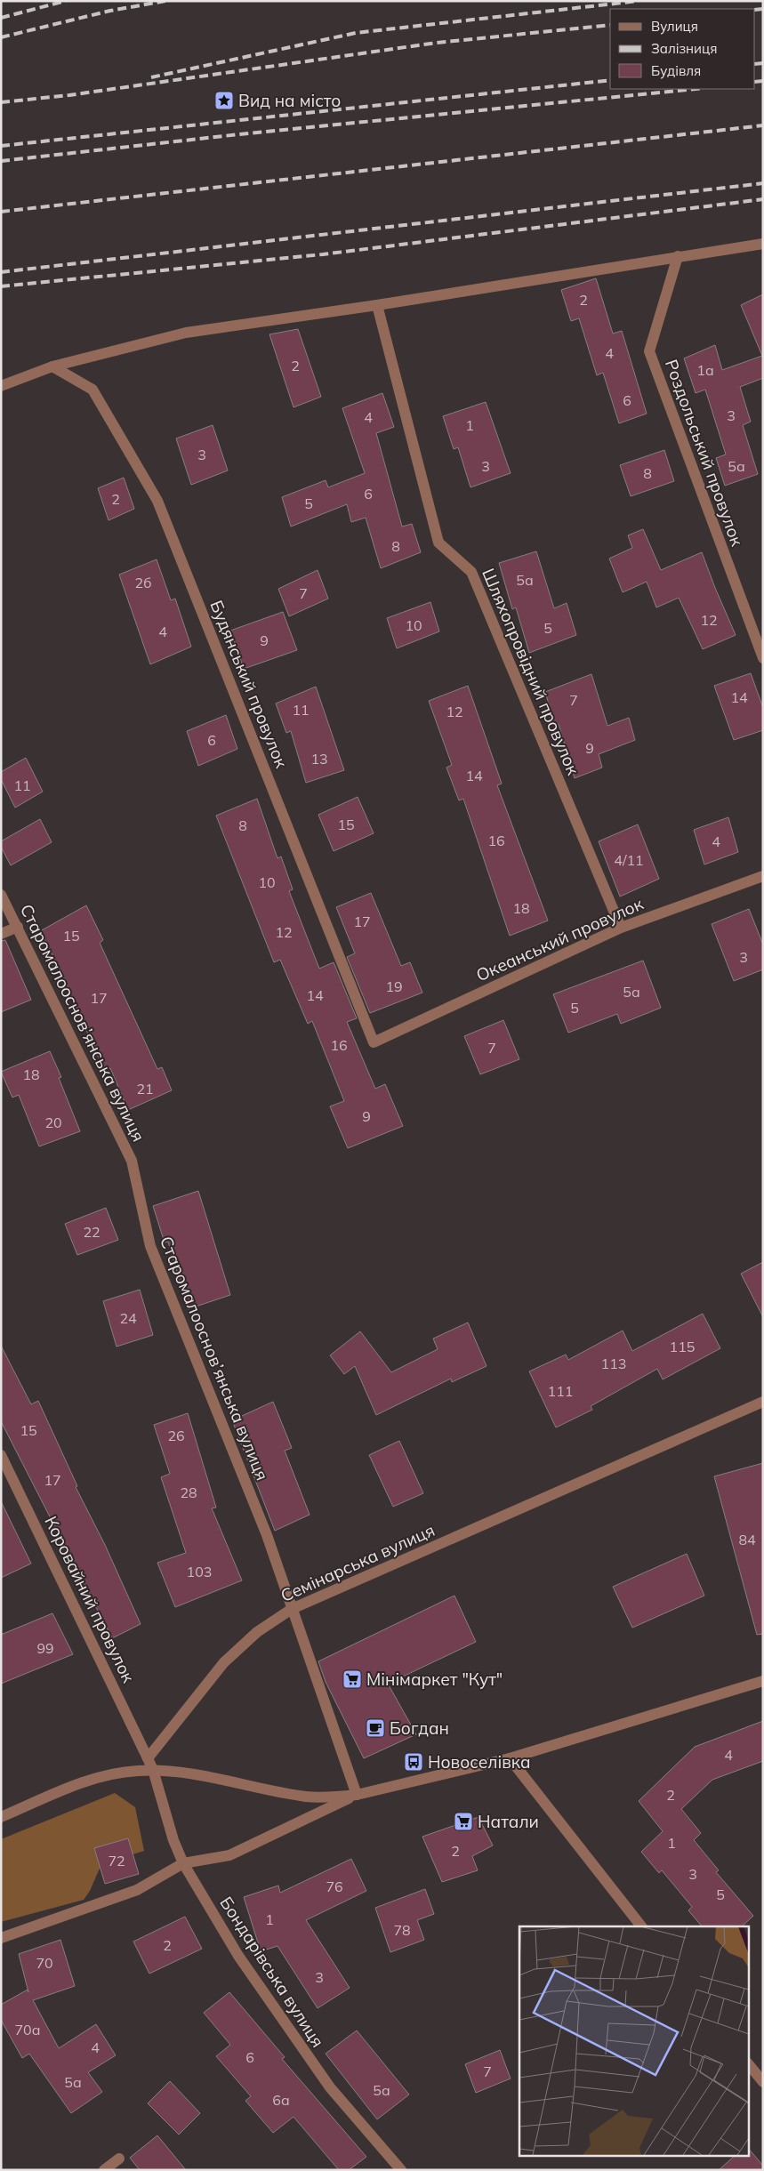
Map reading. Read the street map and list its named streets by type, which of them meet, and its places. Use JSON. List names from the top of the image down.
{
  "streets": {
    "street": [
      "Роздольський провулок",
      "Шляхопровідний провулок",
      "Будянський провулок",
      "Океанський провулок",
      "Старомалооснов’янська вулиця",
      "Семінарська вулиця",
      "Коровайний провулок",
      "Бондарівська вулиця"
    ]
  },
  "crossings": [
    ["Шляхопровідний провулок", "Океанський провулок"],
    ["Будянський провулок", "Океанський провулок"],
    ["Старомалооснов’янська вулиця", "Семінарська вулиця"],
    ["Семінарська вулиця", "Коровайний провулок"]
  ],
  "places": {
    "place": ["Вид на місто"],
    "supermarket": ["Мінімаркет \"Кут\"", "Натали"],
    "cafe": ["Богдан"],
    "bus stop": ["Новоселівка"]
  },
  "house_numbers": [
    "2",
    "4",
    "2",
    "1а",
    "6",
    "3",
    "4",
    "1",
    "3",
    "3",
    "5а",
    "8",
    "6",
    "2",
    "5",
    "8",
    "5а",
    "2б",
    "7",
    "12",
    "10",
    "5",
    "4",
    "9",
    "14",
    "7",
    "11",
    "12",
    "6",
    "9",
    "13",
    "14",
    "11",
    "15",
    "8",
    "16",
    "4",
    "4/11",
    "10",
    "18",
    "17",
    "12",
    "15",
    "3",
    "19",
    "5а",
    "14",
    "17",
    "5",
    "16",
    "7",
    "18",
    "21",
    "9",
    "20",
    "22",
    "24",
    "115",
    "113",
    "111",
    "15",
    "26",
    "17",
    "28",
    "84",
    "103",
    "99",
    "4",
    "2",
    "1",
    "2",
    "72",
    "3",
    "76",
    "5",
    "1",
    "78",
    "2",
    "70",
    "3",
    "70а",
    "4",
    "6",
    "7",
    "5а",
    "5а",
    "6а"
  ],
  "legend": ["Вулиця", "Залізниця", "Будівля"]
}
